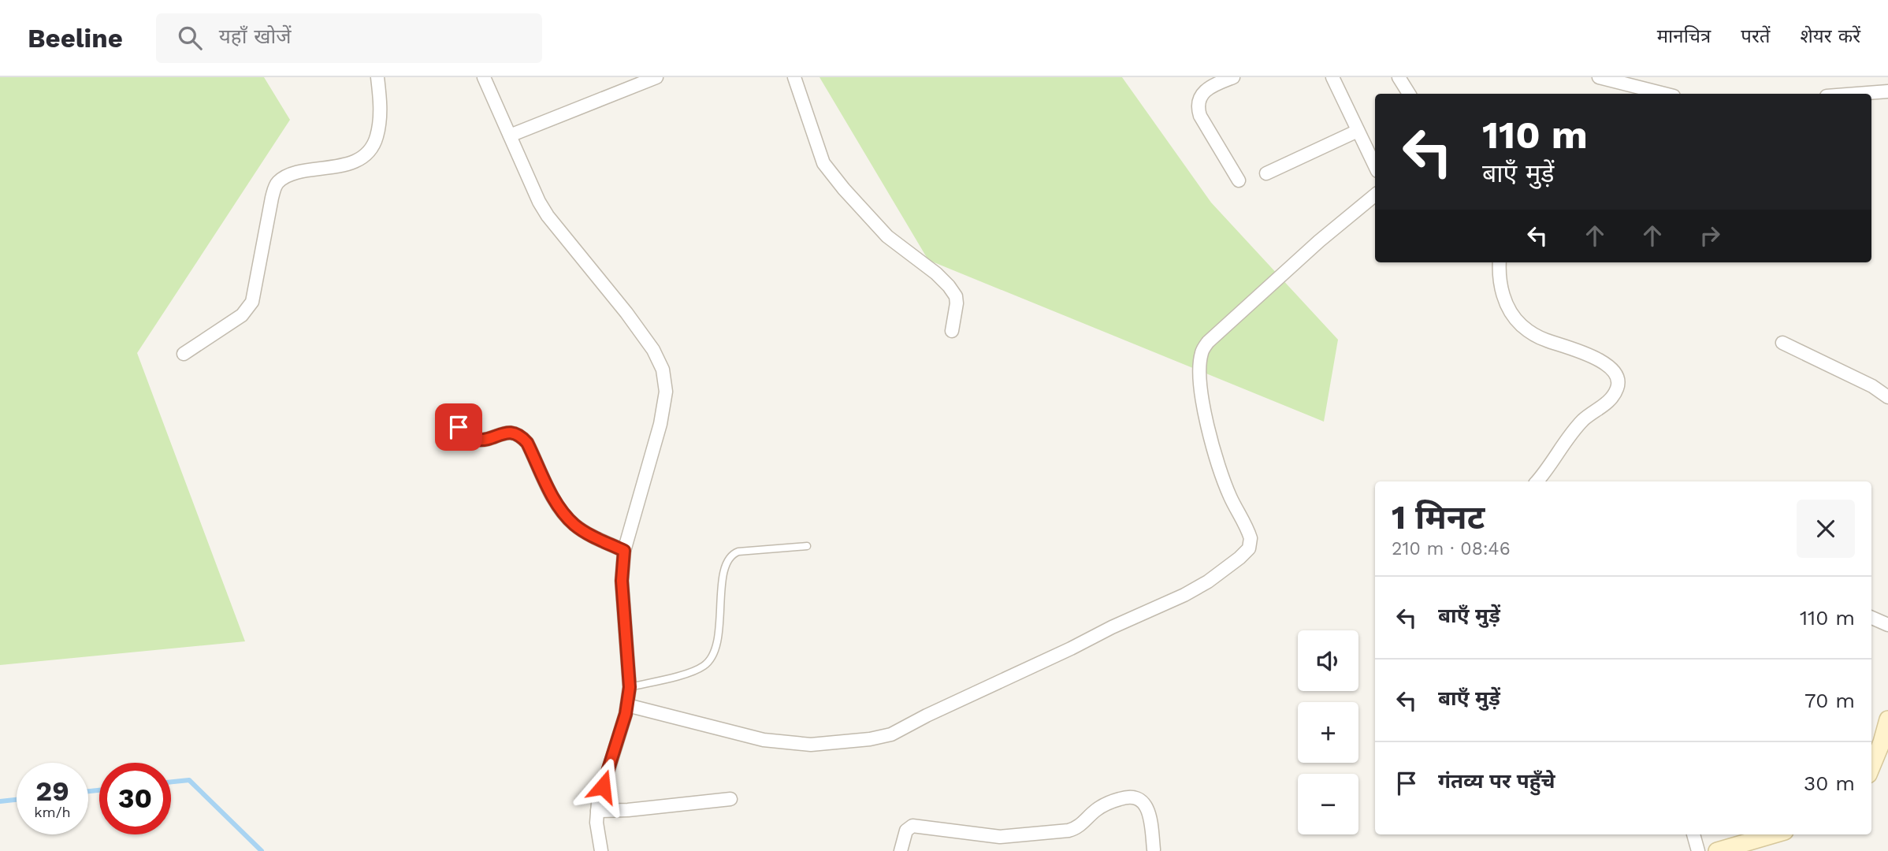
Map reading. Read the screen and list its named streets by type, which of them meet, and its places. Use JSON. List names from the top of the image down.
{
  "page": {
    "header": "Beeline",
    "search": "यहाँ खोजें",
    "nav": ["मानचित्र", "परतें", "शेयर करें"],
    "turn": ["110 m", "बाएँ मुड़ें"],
    "heading": ["1 मिनट", "210 m · 08:46"],
    "list": [
      {
        "name": "बाएँ मुड़ें",
        "value": "110 m"
      },
      {
        "name": "बाएँ मुड़ें",
        "value": "70 m"
      },
      {
        "name": "गंतव्य पर पहुँचे",
        "value": "30 m"
      }
    ],
    "map_buttons": ["+", "−"],
    "speed": "29 km/h",
    "limit": "30"
  }
}
